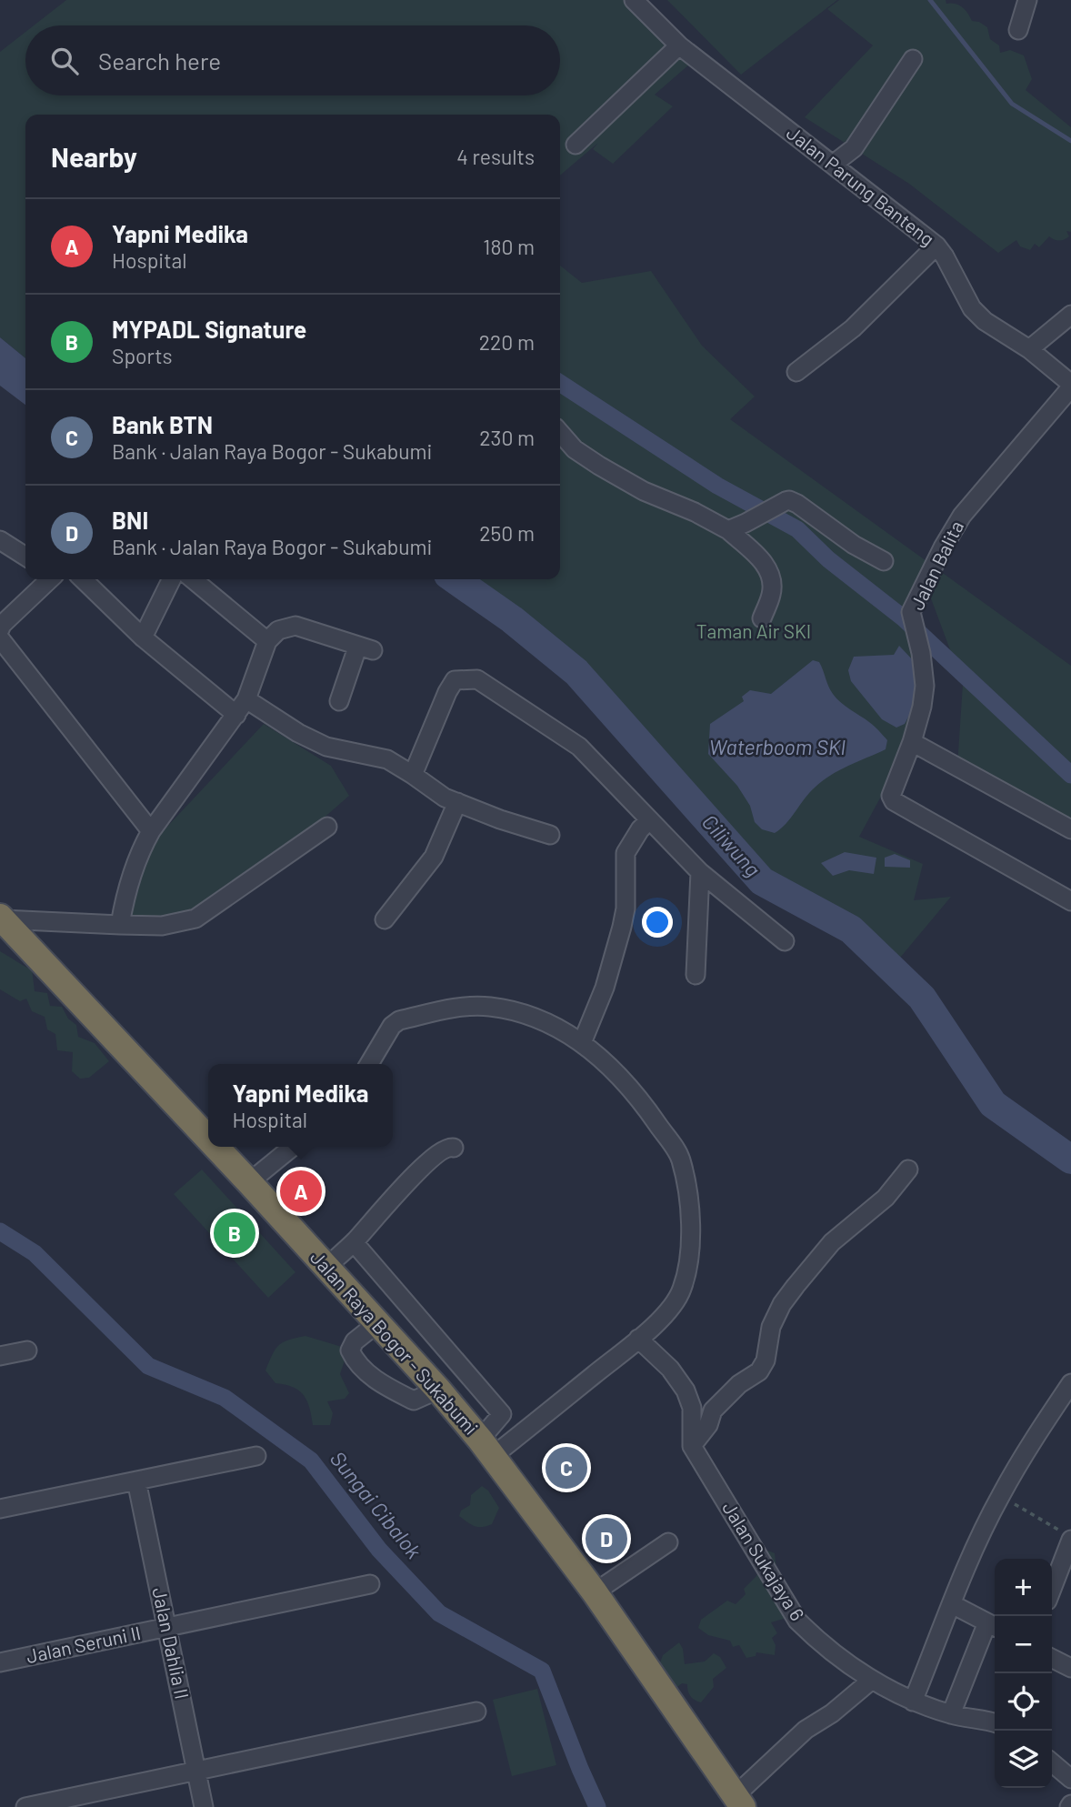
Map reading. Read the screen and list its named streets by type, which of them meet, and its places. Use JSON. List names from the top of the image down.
{
  "streets": {
    "highway": ["Jalan Raya Bogor - Sukabumi"],
    "street": [
      "Jalan Parung Banteng",
      "Jalan Balita",
      "Jalan Sukajaya 6",
      "Jalan Dahlia II",
      "Jalan Seruni II"
    ]
  },
  "crossings": [
    ["Jalan Parung Banteng", "Jalan Balita"],
    ["Jalan Dahlia II", "Jalan Seruni II"]
  ],
  "water": ["Waterboom SKI", "Ciliwung", "Sungai Cibalok"],
  "parks": ["Taman Air SKI"],
  "page": {
    "search": "Search here",
    "heading": ["Nearby", "4 results"],
    "list": [
      {
        "mark": "A",
        "name": "Yapni Medika",
        "note": "Hospital",
        "value": "180 m"
      },
      {
        "mark": "B",
        "name": "MYPADL Signature",
        "note": "Sports",
        "value": "220 m"
      },
      {
        "mark": "C",
        "name": "Bank BTN",
        "note": "Bank · Jalan Raya Bogor - Sukabumi",
        "value": "230 m"
      },
      {
        "mark": "D",
        "name": "BNI",
        "note": "Bank · Jalan Raya Bogor - Sukabumi",
        "value": "250 m"
      }
    ],
    "popup": ["Yapni Medika", "Hospital"],
    "pins": [
      "A",
      "B",
      "C",
      "D"
    ],
    "map_buttons": ["+", "−"]
  }
}
